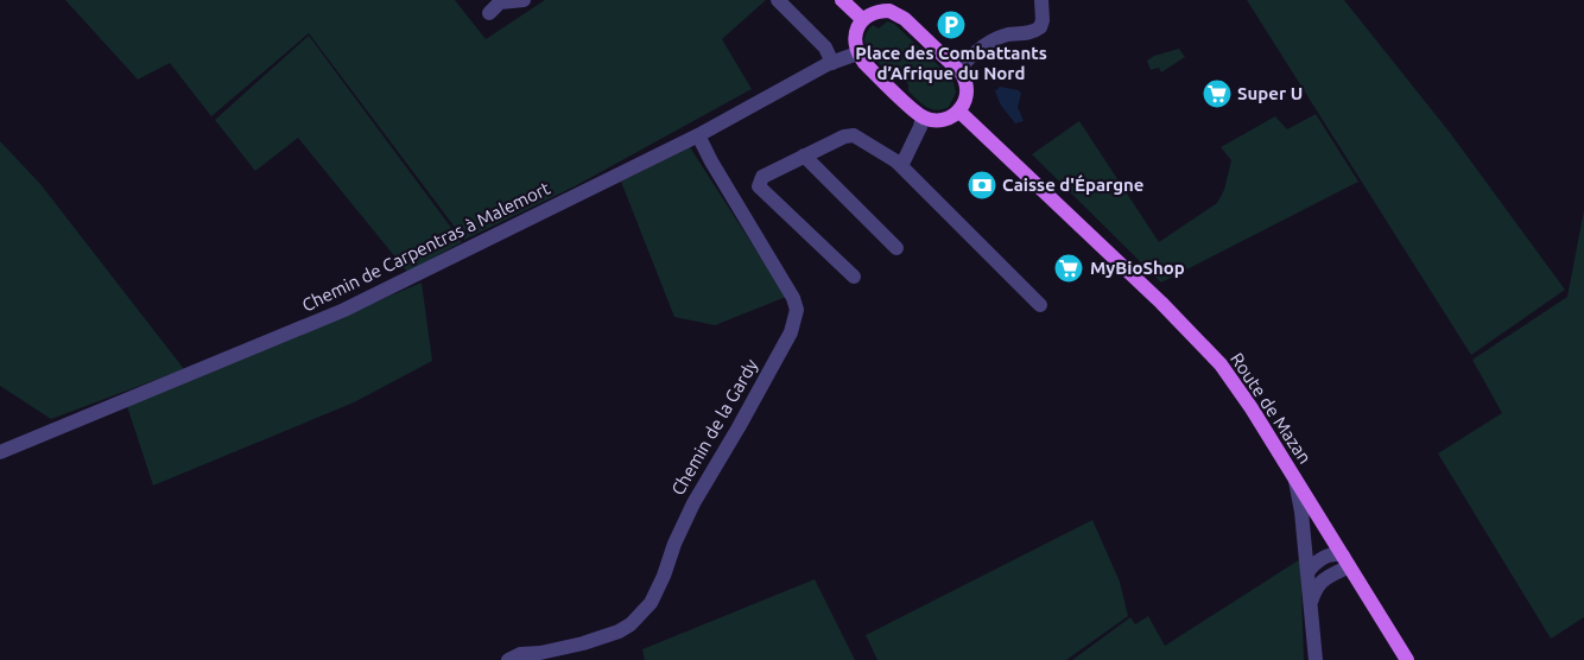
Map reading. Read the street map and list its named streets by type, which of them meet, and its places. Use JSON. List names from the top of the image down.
{
  "streets": {
    "main road": ["Route de Mazan"],
    "street": ["Chemin de Carpentras à Malemort", "Chemin de la Gardy"]
  },
  "crossings": [
    ["Chemin de Carpentras à Malemort", "Chemin de la Gardy"]
  ],
  "places": {
    "parking": ["Place des Combattants d’Afrique du Nord"],
    "supermarket": ["Super U", "MyBioShop"],
    "bank": ["Caisse d'Épargne"]
  }
}
